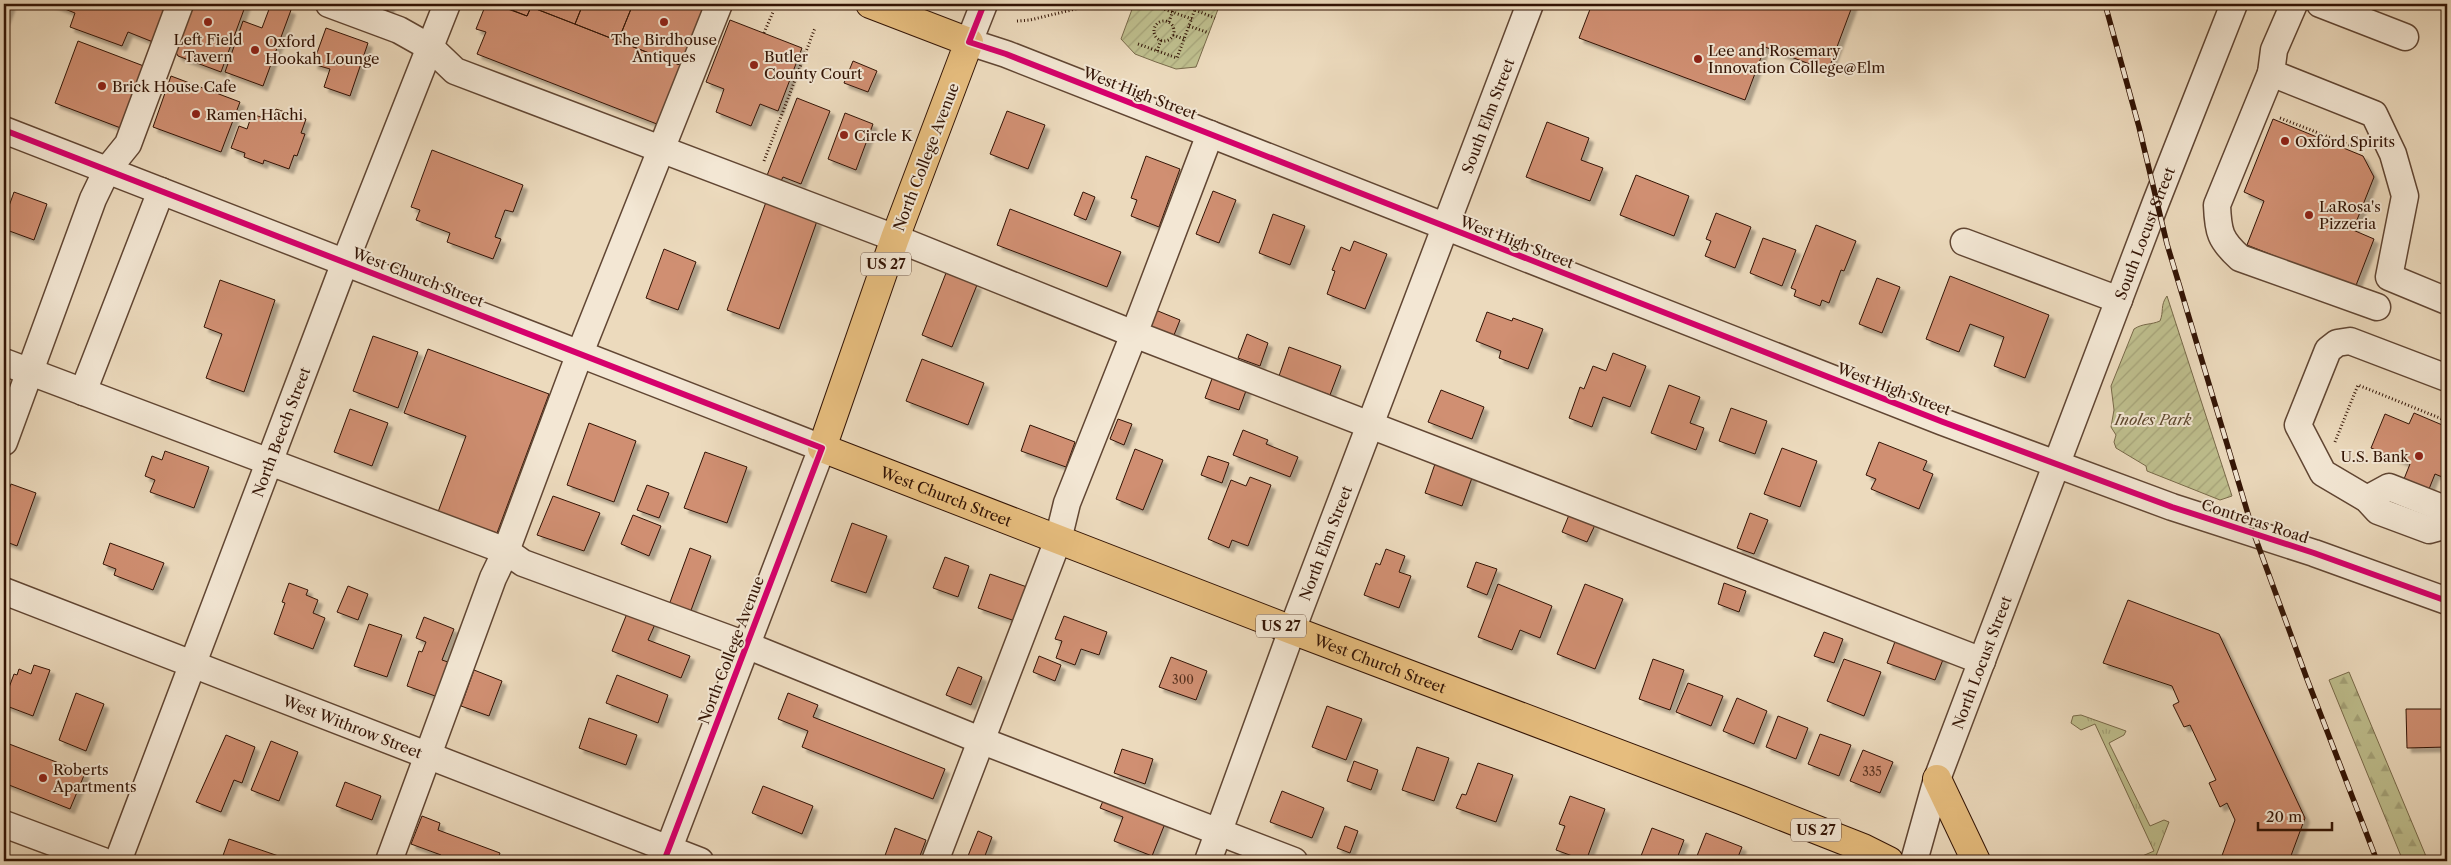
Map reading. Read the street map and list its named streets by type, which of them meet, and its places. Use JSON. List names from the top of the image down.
{
  "streets": {
    "highway": [
      "West High Street",
      "North College Avenue",
      "US 27",
      "West Church Street"
    ],
    "street": [
      "South Elm Street",
      "South Locust Street",
      "North Beech Street",
      "Contreras Road",
      "North Elm Street",
      "North Locust Street",
      "West Withrow Street"
    ]
  },
  "crossings": [
    ["West High Street", "South Elm Street"],
    ["West High Street", "North College Avenue"],
    ["West High Street", "South Locust Street"],
    ["West High Street", "Contreras Road"],
    ["West High Street", "North Elm Street"],
    ["West High Street", "North Locust Street"],
    ["South Elm Street", "North Elm Street"],
    ["North College Avenue", "West Church Street"],
    ["North College Avenue", "West Withrow Street"],
    ["South Locust Street", "Contreras Road"],
    ["South Locust Street", "North Locust Street"],
    ["West Church Street", "North Beech Street"],
    ["West Church Street", "North Elm Street"],
    ["North Beech Street", "West Withrow Street"],
    ["Contreras Road", "North Locust Street"]
  ],
  "parks": ["Inoles Park"],
  "places": [
    "Left Field Tavern",
    "The Birdhouse Antiques",
    "Oxford Hookah Lounge",
    "Lee and Rosemary Innovation College@Elm",
    "Butler County Court",
    "Brick House Cafe",
    "Ramen Hachi",
    "Circle K",
    "Oxford Spirits",
    "LaRosa's Pizzeria",
    "U.S. Bank",
    "Roberts Apartments"
  ],
  "house_numbers": ["300", "335"],
  "scale_bar": "20 m"
}
